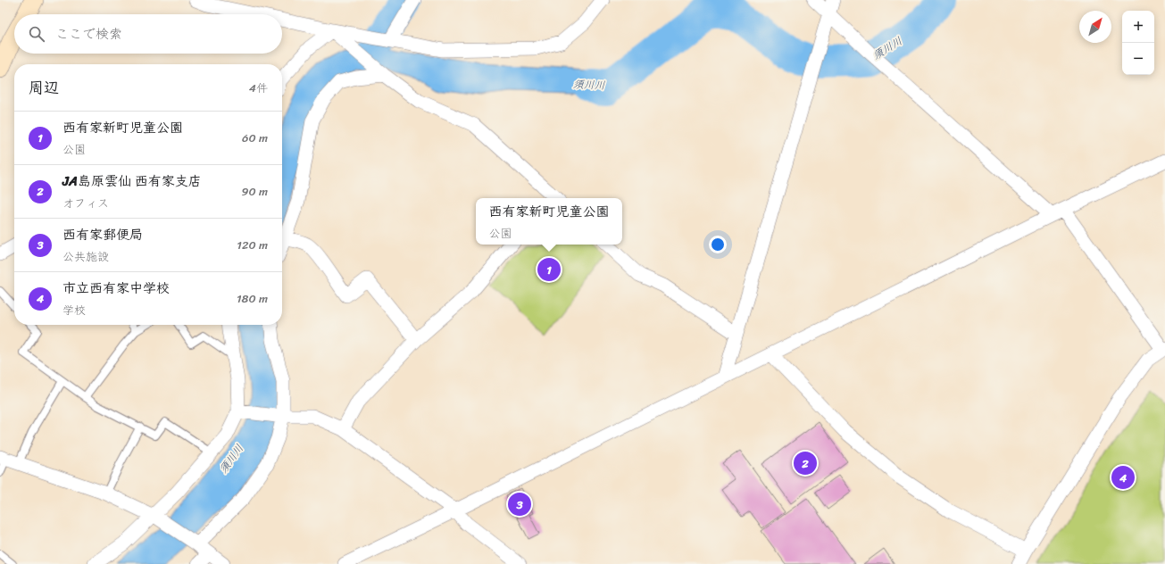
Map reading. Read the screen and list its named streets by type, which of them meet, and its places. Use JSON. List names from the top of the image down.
{
  "water": ["須川川"],
  "north": "top right",
  "page": {
    "map_buttons": ["+", "−"],
    "search": "ここで検索",
    "heading": ["周辺", "4件"],
    "list": [
      {
        "mark": "1",
        "name": "西有家新町児童公園",
        "note": "公園",
        "value": "60 m"
      },
      {
        "mark": "2",
        "name": "JA島原雲仙 西有家支店",
        "note": "オフィス",
        "value": "90 m"
      },
      {
        "mark": "3",
        "name": "西有家郵便局",
        "note": "公共施設",
        "value": "120 m"
      },
      {
        "mark": "4",
        "name": "市立西有家中学校",
        "note": "学校",
        "value": "180 m"
      }
    ],
    "popup": ["西有家新町児童公園", "公園"],
    "pins": [
      "1",
      "2",
      "4",
      "3"
    ]
  }
}
